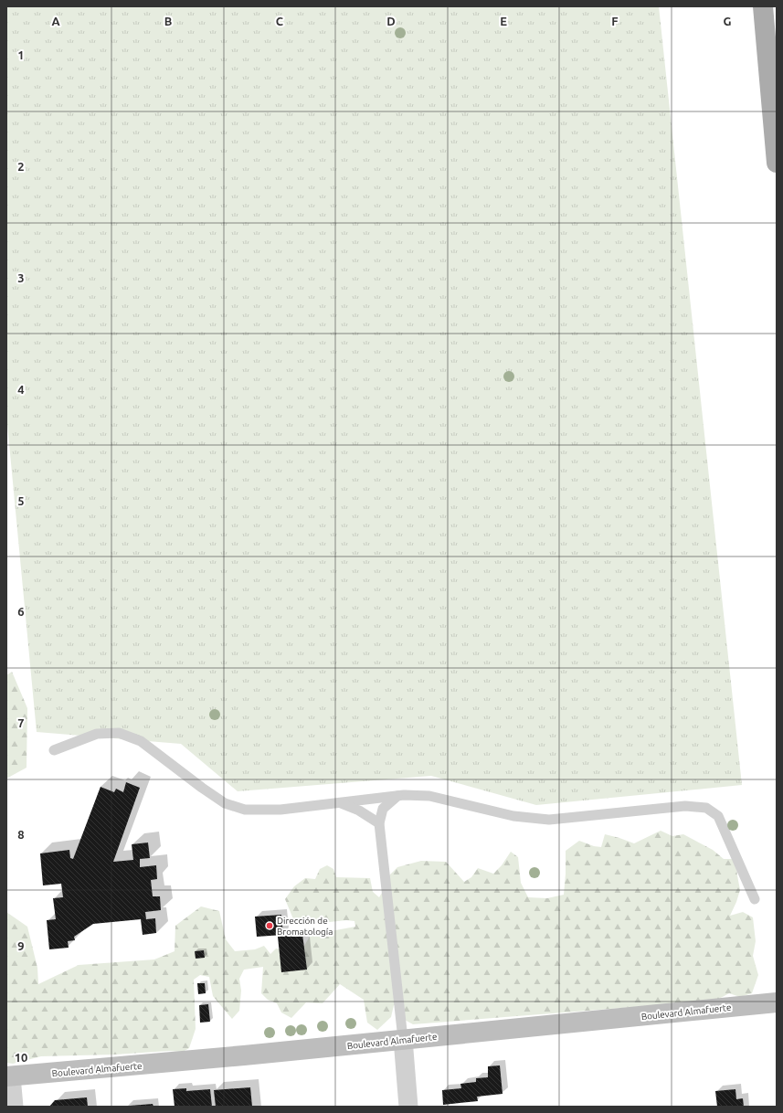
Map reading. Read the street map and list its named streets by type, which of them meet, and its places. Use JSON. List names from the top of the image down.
{
  "streets": {
    "main road": ["Boulevard Almafuerte"]
  },
  "places": ["Dirección de Bromatología"],
  "grid": {
    "columns": [
      "A",
      "B",
      "C",
      "D",
      "E",
      "F",
      "G"
    ],
    "rows": [
      "1",
      "2",
      "3",
      "4",
      "5",
      "6",
      "7",
      "8",
      "9",
      "10"
    ]
  }
}
